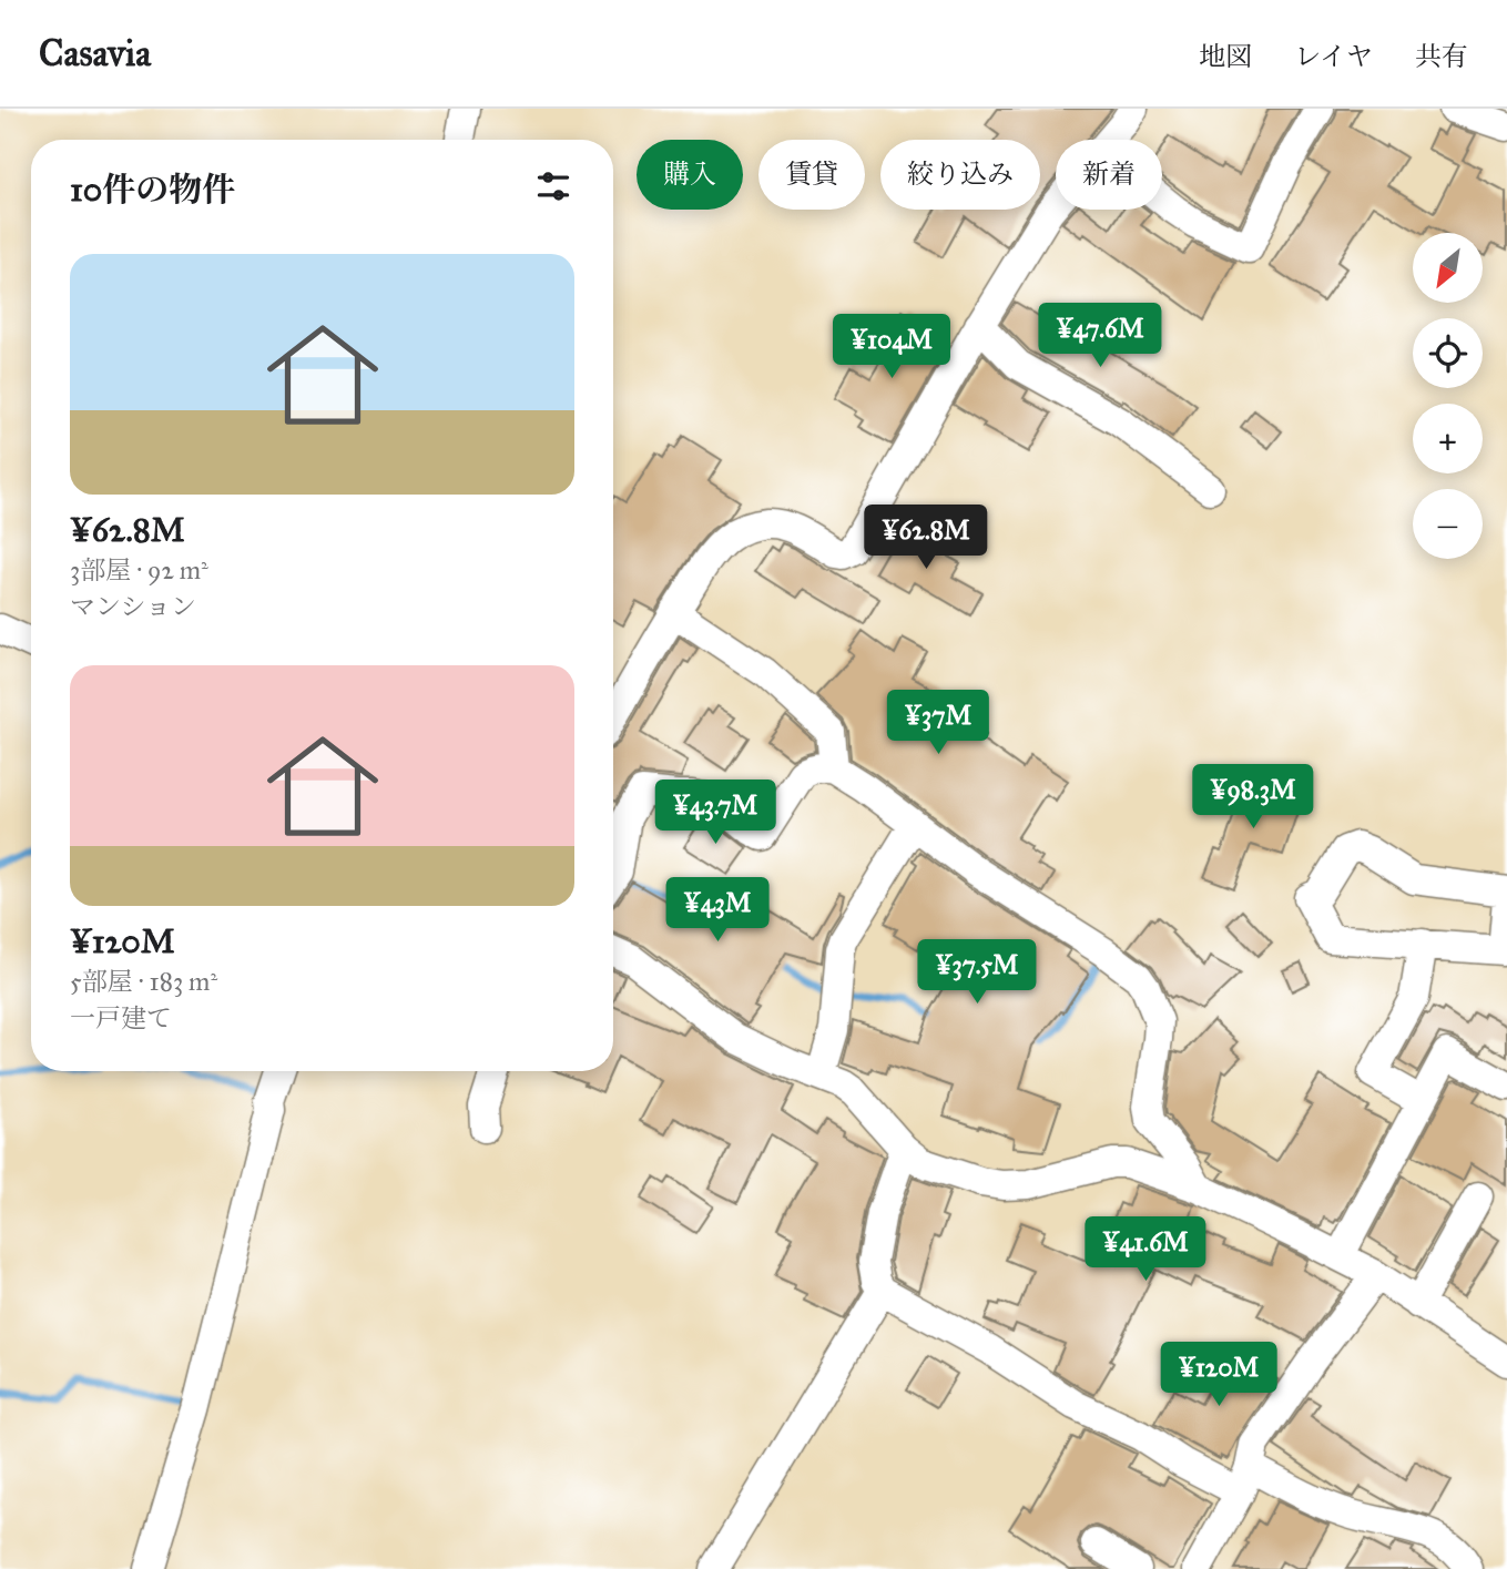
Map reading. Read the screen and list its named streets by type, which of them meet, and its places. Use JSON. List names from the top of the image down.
{
  "north": "bottom left",
  "page": {
    "header": "Casavia",
    "nav": ["地図", "レイヤ", "共有"],
    "chip": [
      "購入",
      "賃貸",
      "絞り込み",
      "新着"
    ],
    "heading": "10件の物件",
    "map_buttons": ["+", "−"],
    "list": [
      {
        "name": "¥62.8M",
        "note": "3部屋 · 92 m² · マンション"
      },
      {
        "name": "¥120M",
        "note": "5部屋 · 183 m² · 一戸建て"
      }
    ],
    "price": [
      "¥47.6M",
      "¥104M",
      "¥62.8M",
      "¥37M",
      "¥98.3M",
      "¥43.7M",
      "¥43M",
      "¥37.5M",
      "¥41.6M",
      "¥120M"
    ]
  }
}
